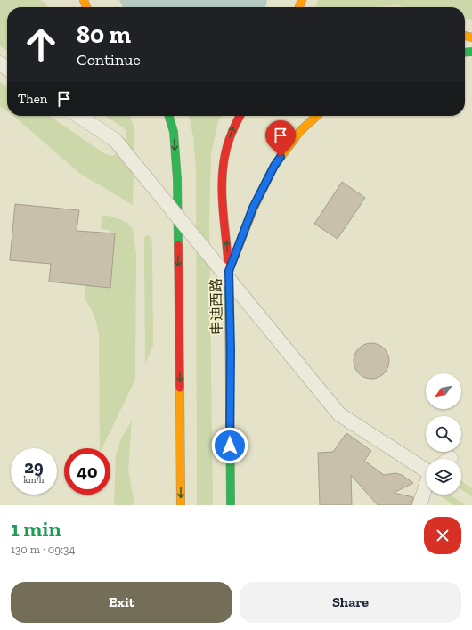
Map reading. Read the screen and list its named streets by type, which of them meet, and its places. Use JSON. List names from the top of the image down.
{
  "streets": {
    "main road": ["申迪西路"]
  },
  "north": "bottom left",
  "page": {
    "turn": ["80 m", "Continue"],
    "then": "Then",
    "speed": "29 km/h",
    "limit": "40",
    "heading": ["1 min", "130 m · 09:34"],
    "buttons": ["Exit", "Share"]
  }
}
